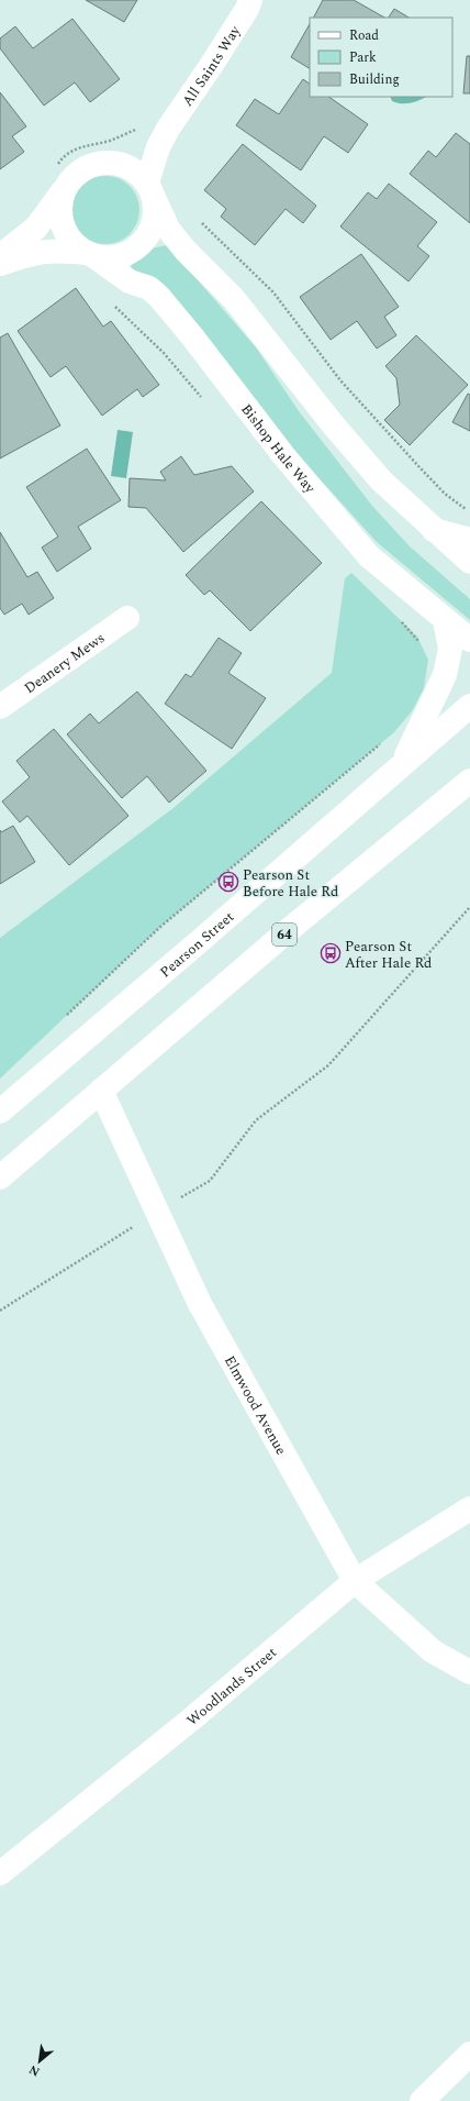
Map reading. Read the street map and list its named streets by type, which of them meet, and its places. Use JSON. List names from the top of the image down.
{
  "streets": {
    "street": [
      "All Saints Way",
      "Bishop Hale Way",
      "Deanery Mews",
      "64",
      "Pearson Street",
      "Elmwood Avenue",
      "Woodlands Street"
    ]
  },
  "crossings": [
    ["64", "Elmwood Avenue"],
    ["Elmwood Avenue", "Woodlands Street"]
  ],
  "places": {
    "bus stop": ["Pearson St Before Hale Rd", "Pearson St After Hale Rd"]
  },
  "legend": ["Road", "Park", "Building"],
  "north": "bottom left"
}
